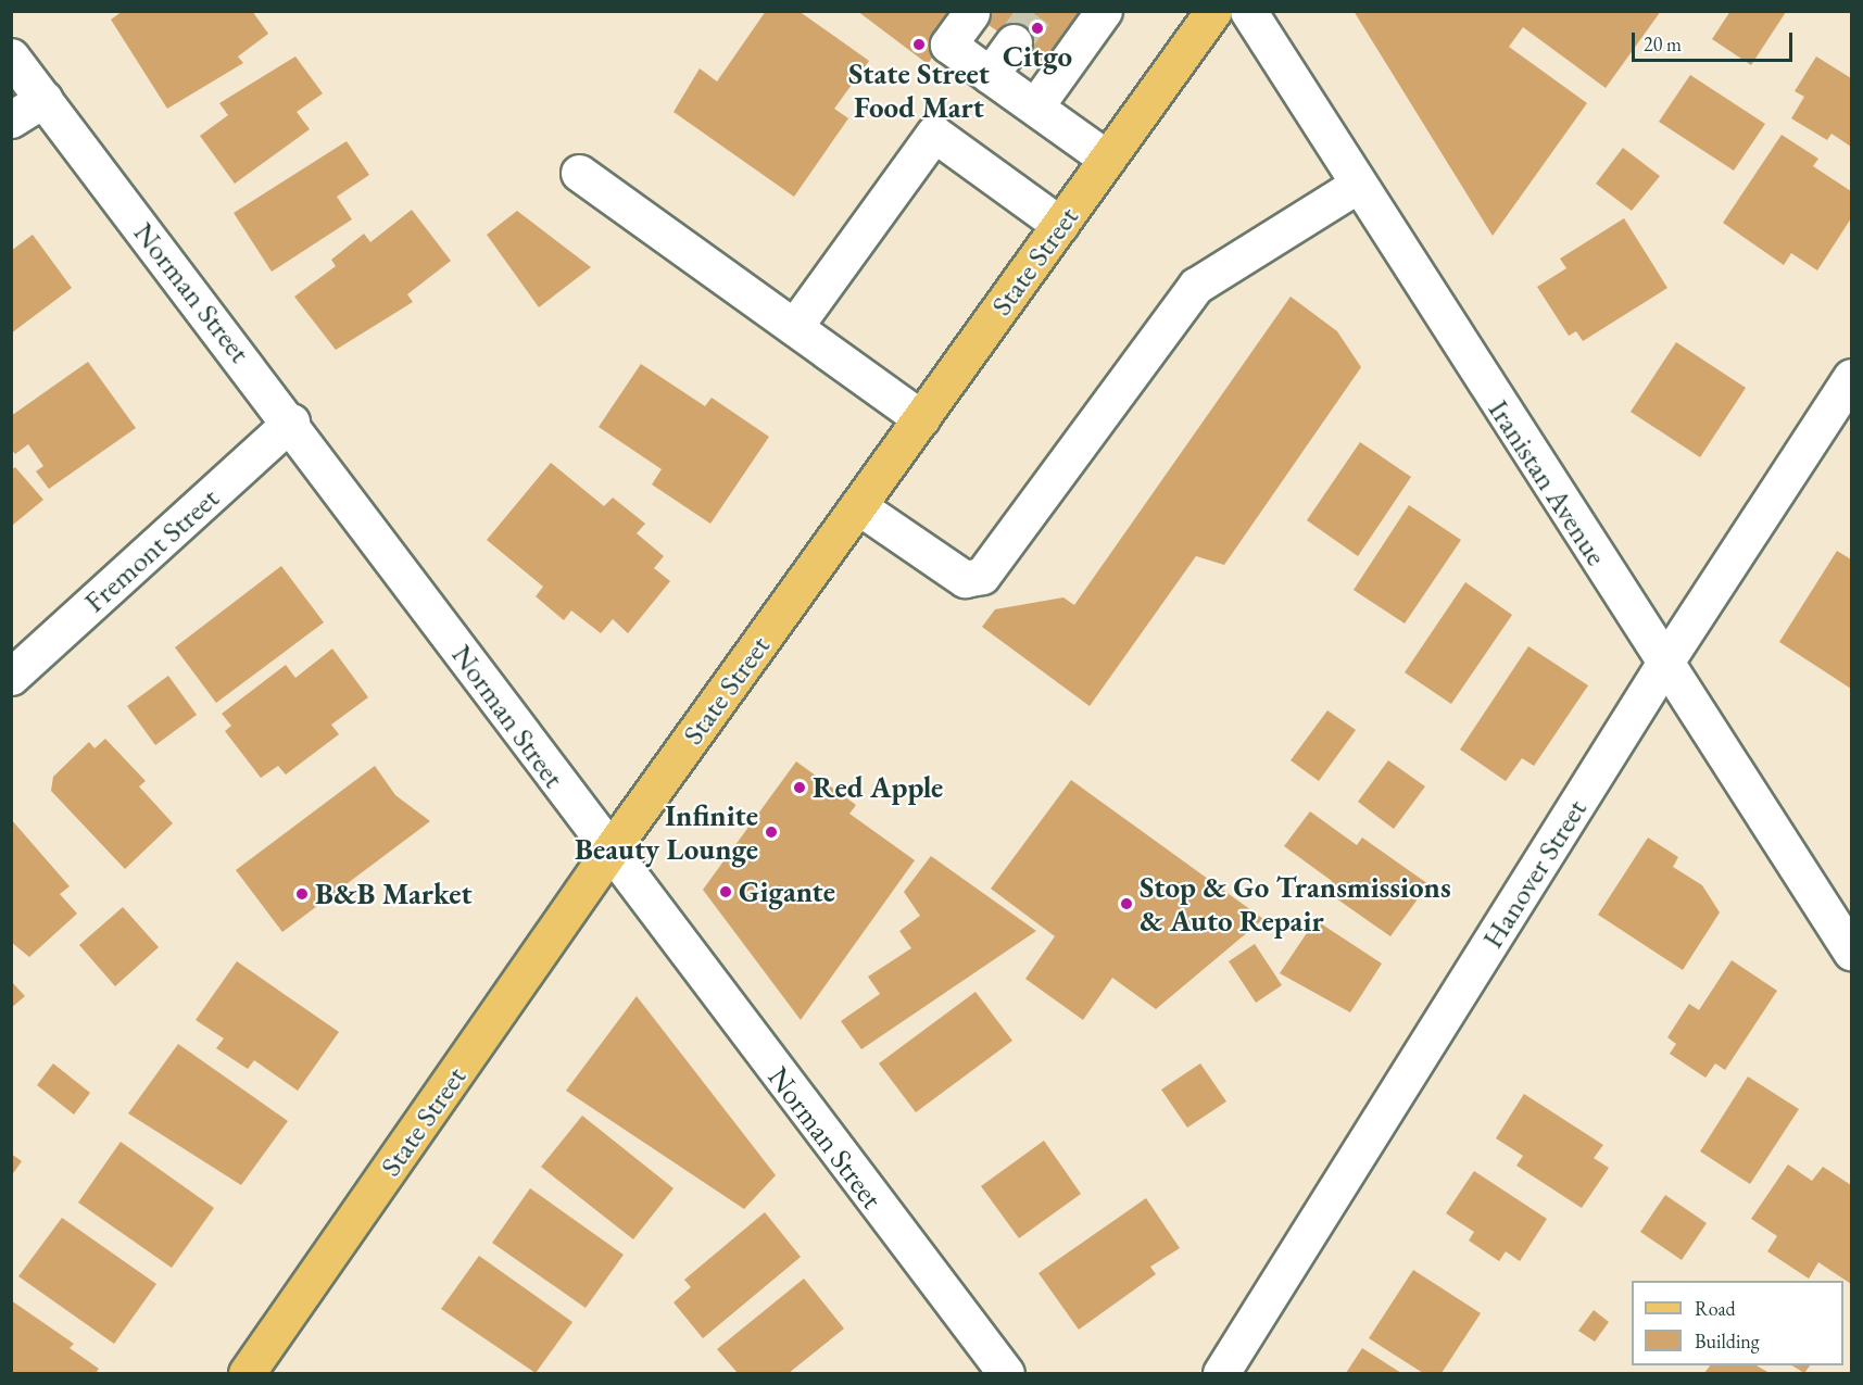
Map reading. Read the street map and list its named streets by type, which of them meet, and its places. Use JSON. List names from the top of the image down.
{
  "streets": {
    "main road": ["State Street"],
    "street": [
      "Norman Street",
      "Iranistan Avenue",
      "Fremont Street",
      "Hanover Street"
    ]
  },
  "crossings": [
    ["State Street", "Norman Street"],
    ["Norman Street", "Fremont Street"],
    ["Iranistan Avenue", "Hanover Street"]
  ],
  "places": [
    "Citgo",
    "State Street Food Mart",
    "Red Apple",
    "Infinite Beauty Lounge",
    "Gigante",
    "B&B Market",
    "Stop & Go Transmissions & Auto Repair"
  ],
  "legend": ["Road", "Building"],
  "scale_bar": "20 m"
}
